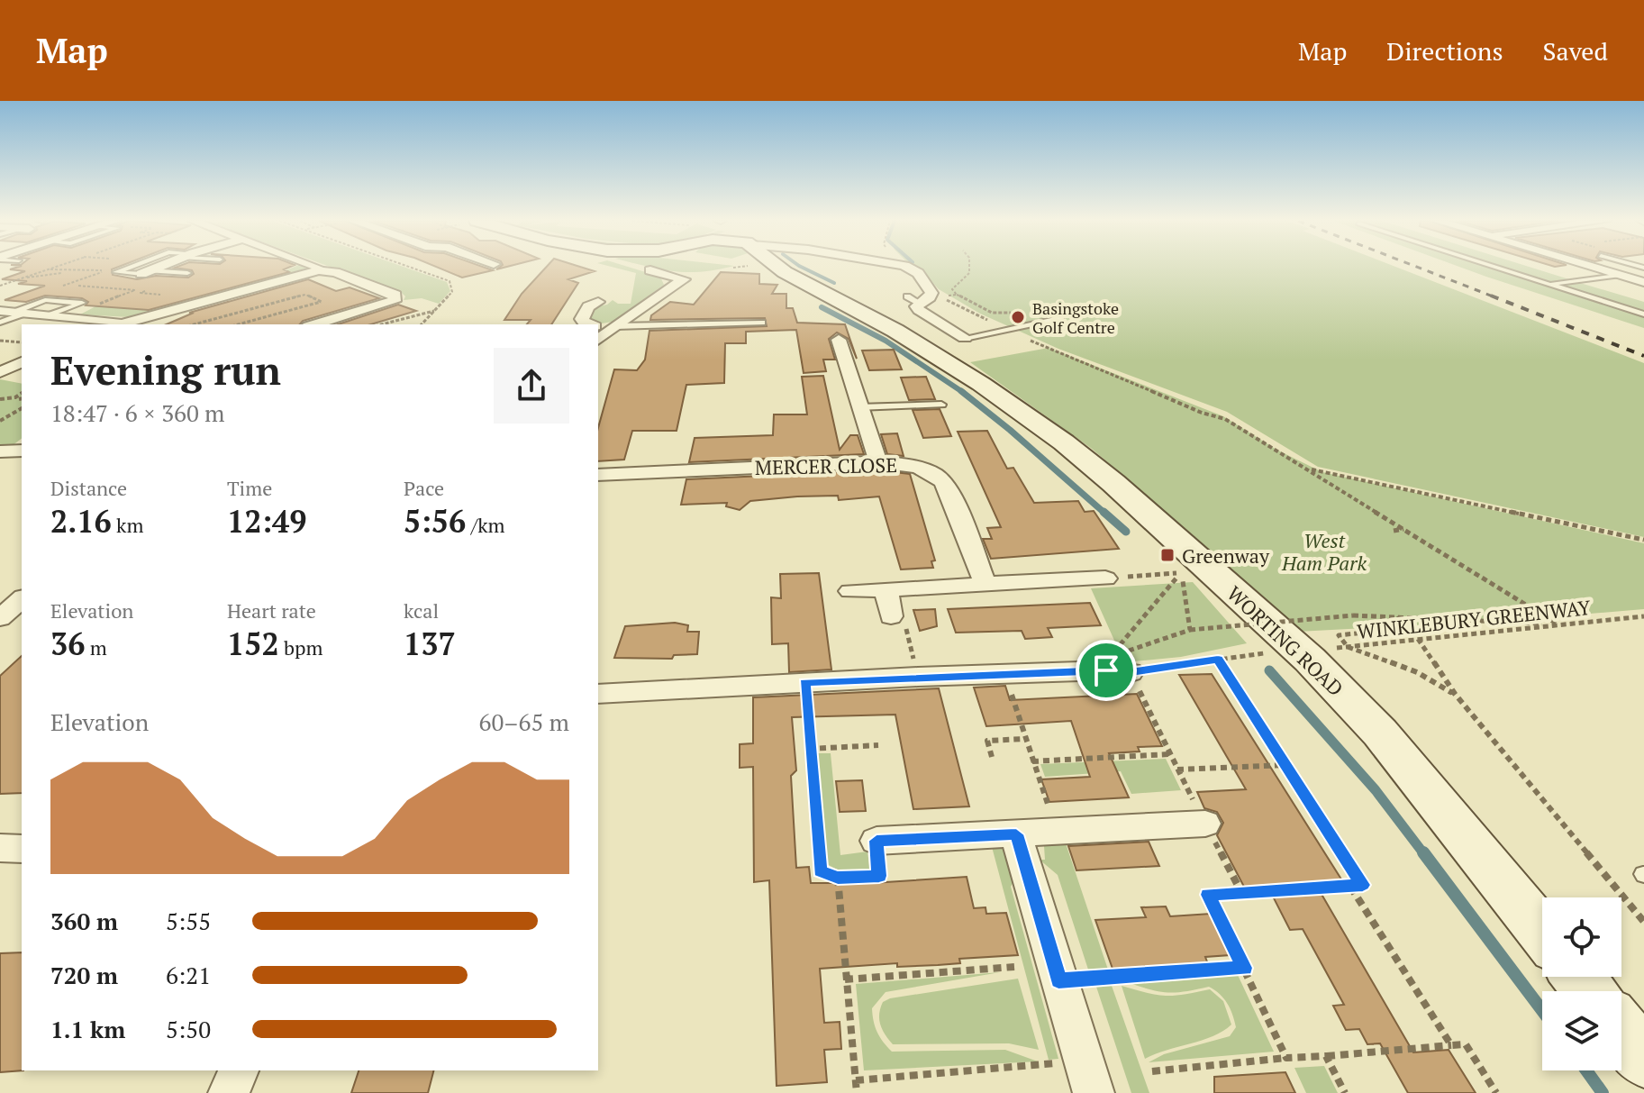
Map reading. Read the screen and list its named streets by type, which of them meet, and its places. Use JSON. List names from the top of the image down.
{
  "streets": {
    "main road": ["WORTING ROAD"],
    "street": ["MERCER CLOSE"],
    "path": ["WINKLEBURY GREENWAY"]
  },
  "parks": ["West Ham Park"],
  "places": {
    "other": ["Basingstoke Golf Centre"],
    "transit": ["Greenway"]
  },
  "page": {
    "header": "Map",
    "nav": ["Map", "Directions", "Saved"],
    "heading": ["Evening run", "18:47 · 6 × 360 m"],
    "stats": [
      ["Distance", "2.16 km"],
      ["Time", "12:49"],
      ["Pace", "5:56 /km"],
      ["Elevation", "36 m"],
      ["Heart rate", "152 bpm"],
      ["kcal", "137"]
    ],
    "chart": ["Elevation", "60–65 m"],
    "list": [
      {
        "name": "360 m",
        "note": "5:55"
      },
      {
        "name": "720 m",
        "note": "6:21"
      },
      {
        "name": "1.1 km",
        "note": "5:50"
      }
    ]
  }
}
